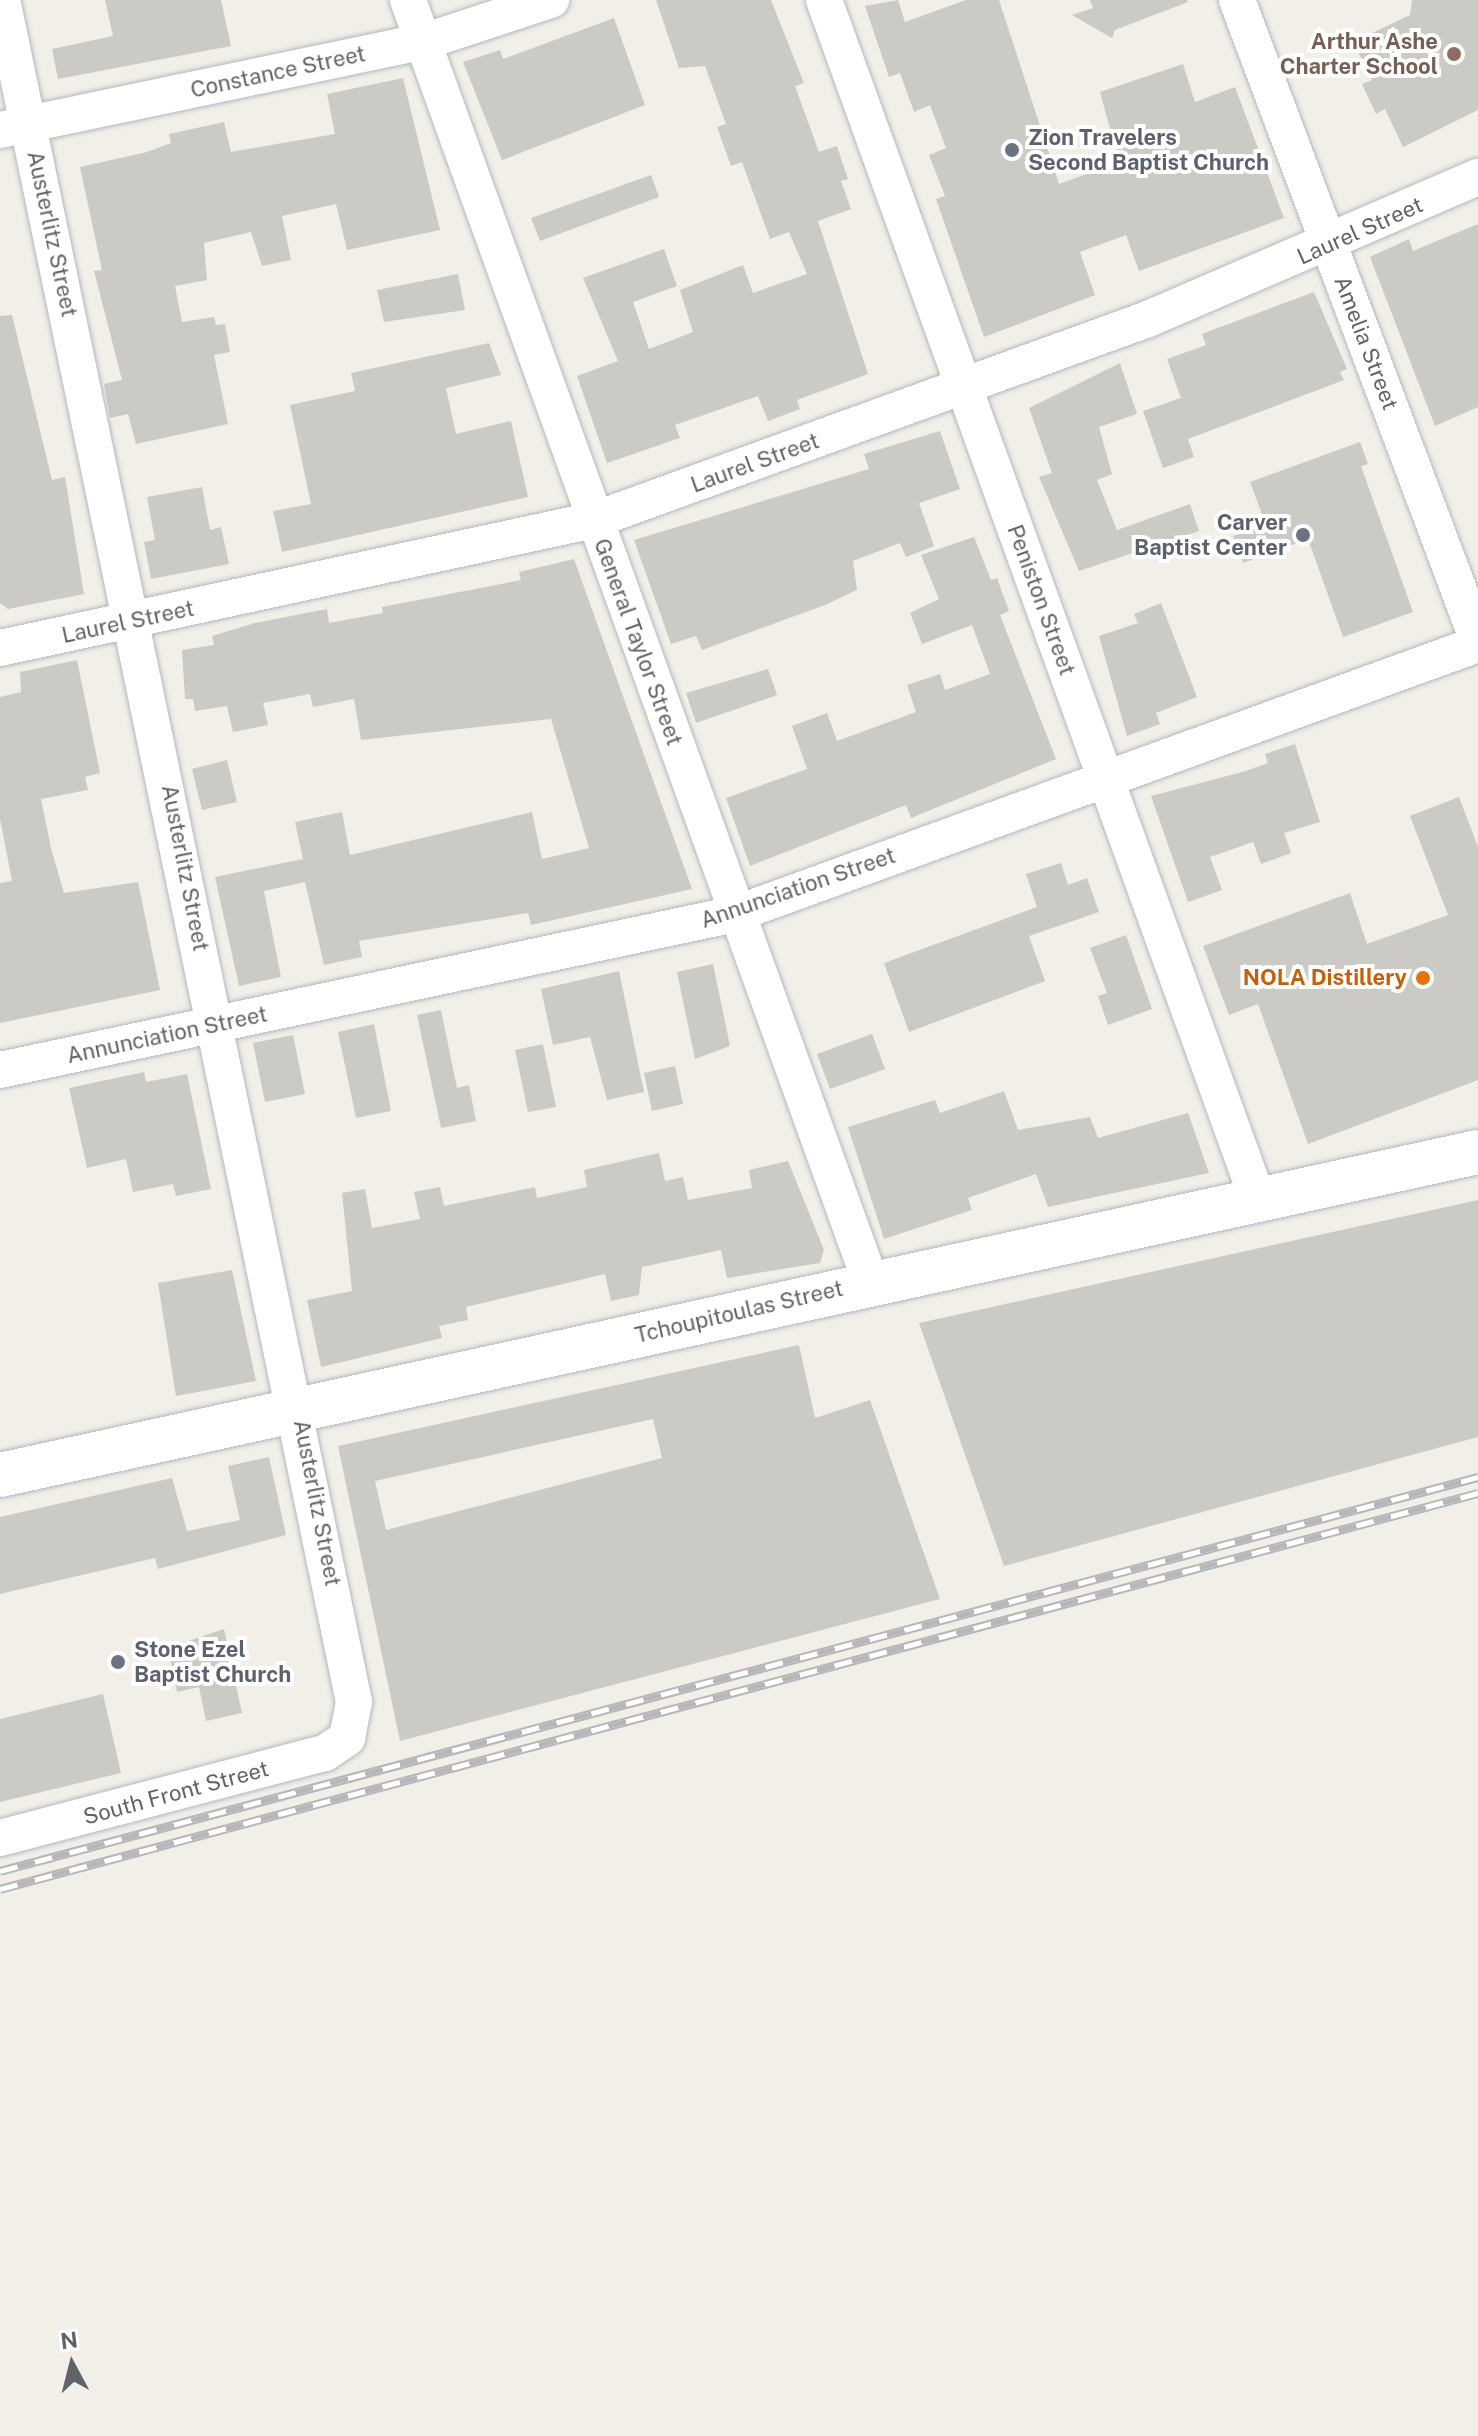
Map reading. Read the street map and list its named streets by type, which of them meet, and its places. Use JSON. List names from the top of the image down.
{
  "streets": {
    "street": [
      "Constance Street",
      "Laurel Street",
      "Austerlitz Street",
      "Amelia Street",
      "Peniston Street",
      "General Taylor Street",
      "Annunciation Street",
      "Tchoupitoulas Street",
      "South Front Street"
    ]
  },
  "crossings": [
    ["Constance Street", "Austerlitz Street"],
    ["Constance Street", "General Taylor Street"],
    ["Laurel Street", "Austerlitz Street"],
    ["Laurel Street", "Amelia Street"],
    ["Laurel Street", "Peniston Street"],
    ["Laurel Street", "General Taylor Street"],
    ["Austerlitz Street", "Annunciation Street"],
    ["Austerlitz Street", "Tchoupitoulas Street"],
    ["Austerlitz Street", "South Front Street"],
    ["Amelia Street", "Annunciation Street"],
    ["Peniston Street", "Annunciation Street"],
    ["Peniston Street", "Tchoupitoulas Street"],
    ["General Taylor Street", "Annunciation Street"],
    ["General Taylor Street", "Tchoupitoulas Street"]
  ],
  "places": [
    "Arthur Ashe Charter School",
    "Zion Travelers Second Baptist Church",
    "Carver Baptist Center",
    "NOLA Distillery",
    "Stone Ezel Baptist Church"
  ],
  "north": "top"
}
